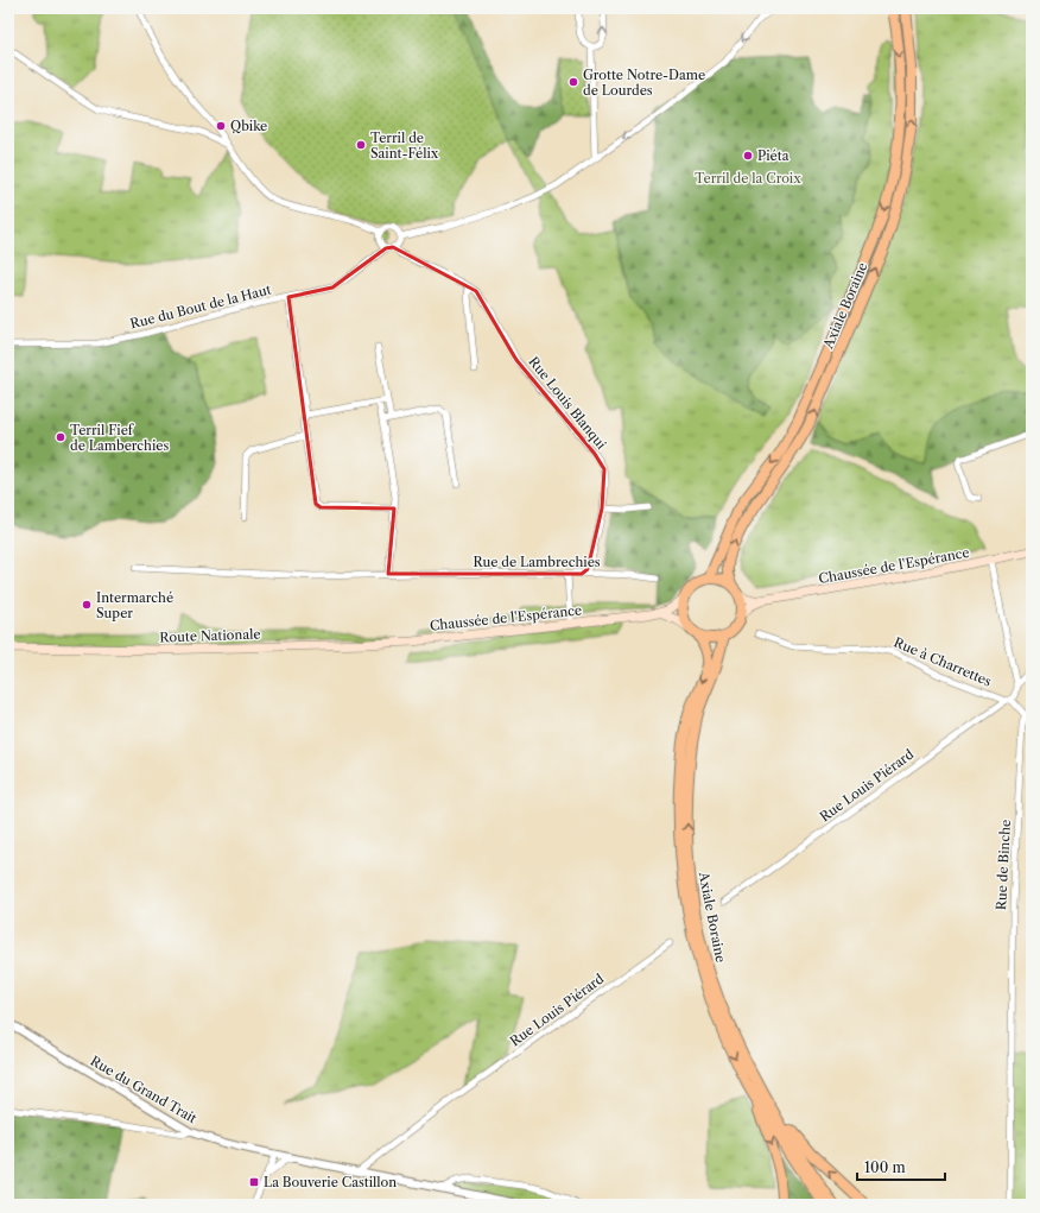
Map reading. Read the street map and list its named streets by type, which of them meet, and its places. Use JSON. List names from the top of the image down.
{
  "streets": {
    "highway": ["Axiale Boraine"],
    "main road": ["Chaussée de l'Espérance", "Route Nationale"],
    "street": [
      "Rue du Bout de la Haut",
      "Rue Louis Blanqui",
      "Rue de Lambrechies",
      "Rue à Charrettes",
      "Rue Louis Piérard",
      "Rue de Binche",
      "Rue du Grand Trait"
    ]
  },
  "crossings": [
    ["Rue du Bout de la Haut", "Rue Louis Blanqui"],
    ["Rue Louis Blanqui", "Rue de Lambrechies"],
    ["Chaussée de l'Espérance", "Route Nationale"],
    ["Rue à Charrettes", "Rue Louis Piérard"],
    ["Rue Louis Piérard", "Rue du Grand Trait"]
  ],
  "parks": ["Terril de la Croix"],
  "places": {
    "other": [
      "Grotte Notre-Dame de Lourdes",
      "Qbike",
      "Terril de Saint-Félix",
      "Piéta",
      "Terril Fief de Lamberchies",
      "Intermarché Super"
    ],
    "transit": ["La Bouverie Castillon"]
  },
  "scale_bar": "100 m"
}
